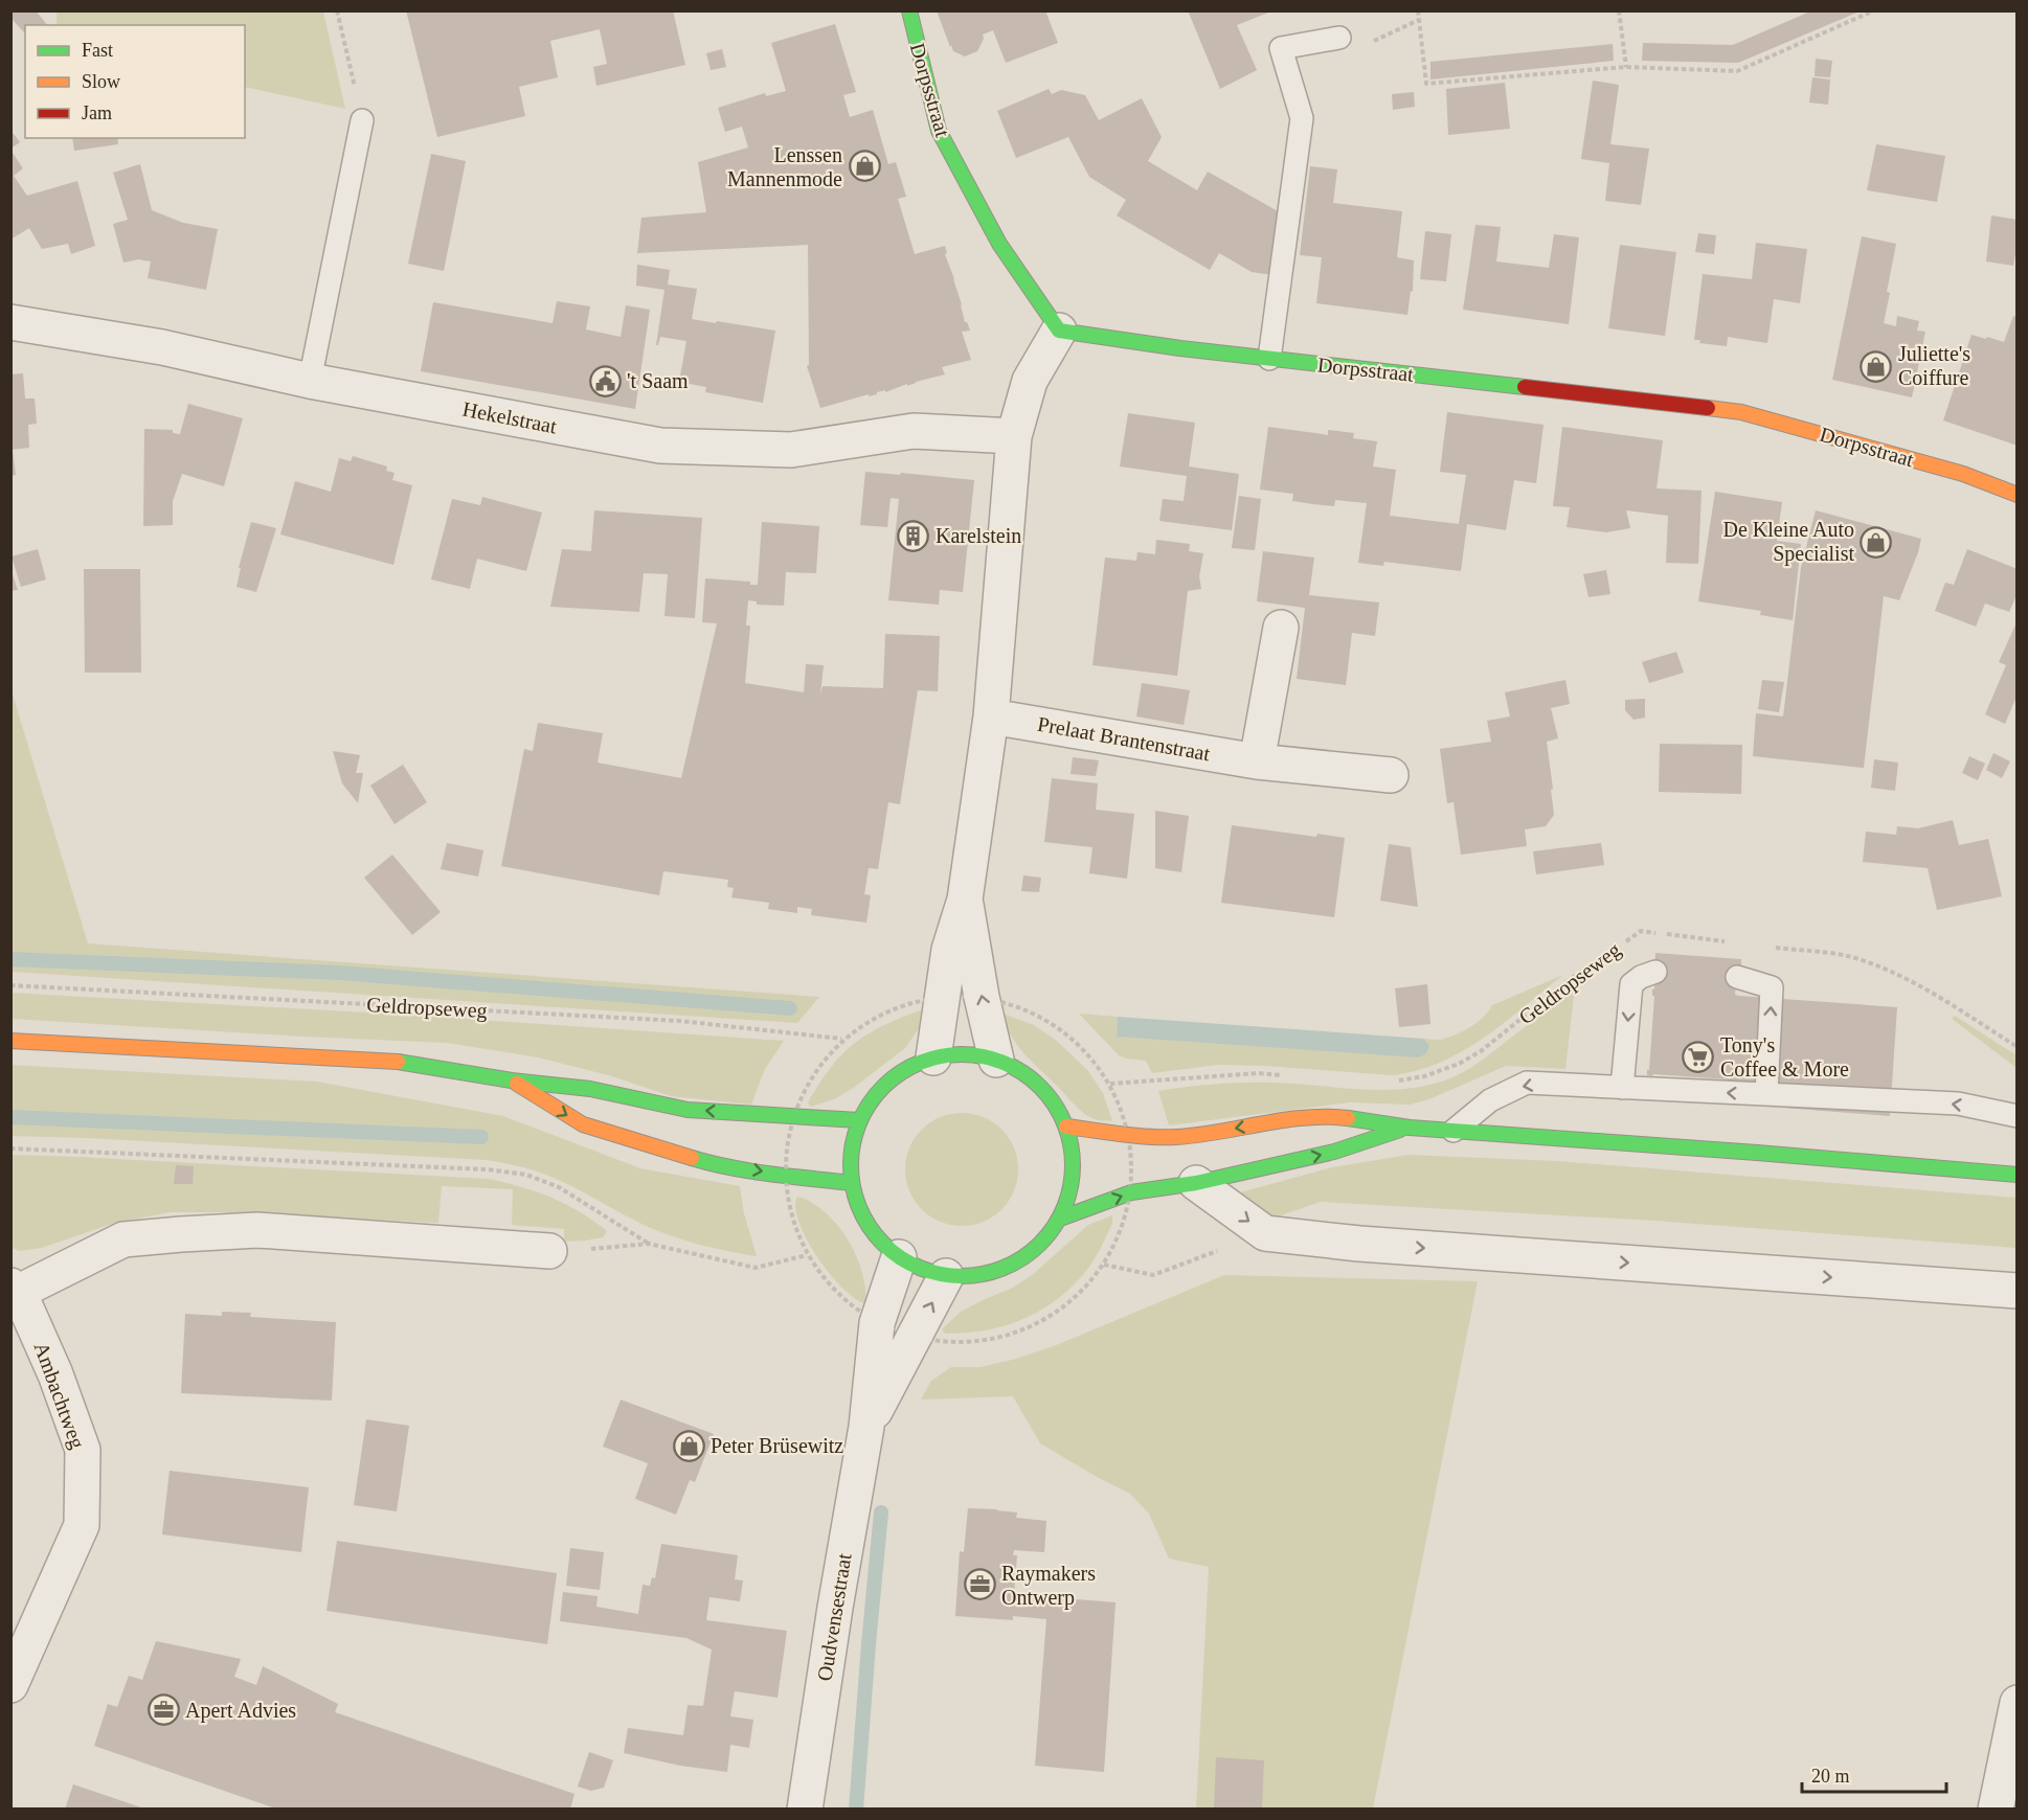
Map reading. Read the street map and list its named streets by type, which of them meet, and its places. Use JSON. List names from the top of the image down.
{
  "streets": {
    "main road": ["Dorpsstraat"],
    "street": [
      "Hekelstraat",
      "Prelaat Brantenstraat",
      "Ambachtweg",
      "Oudvensestraat"
    ],
    "lane": ["Geldropseweg"]
  },
  "places": {
    "shop": [
      "Lenssen Mannenmode",
      "Juliette's Coiffure",
      "De Kleine Auto Specialist",
      "Peter Brüsewitz"
    ],
    "public building": ["'t Saam"],
    "building": ["Karelstein"],
    "supermarket": ["Tony's Coffee & More"],
    "office": ["Raymakers Ontwerp", "Apert Advies"]
  },
  "legend": ["Fast", "Slow", "Jam"],
  "scale_bar": "20 m"
}
